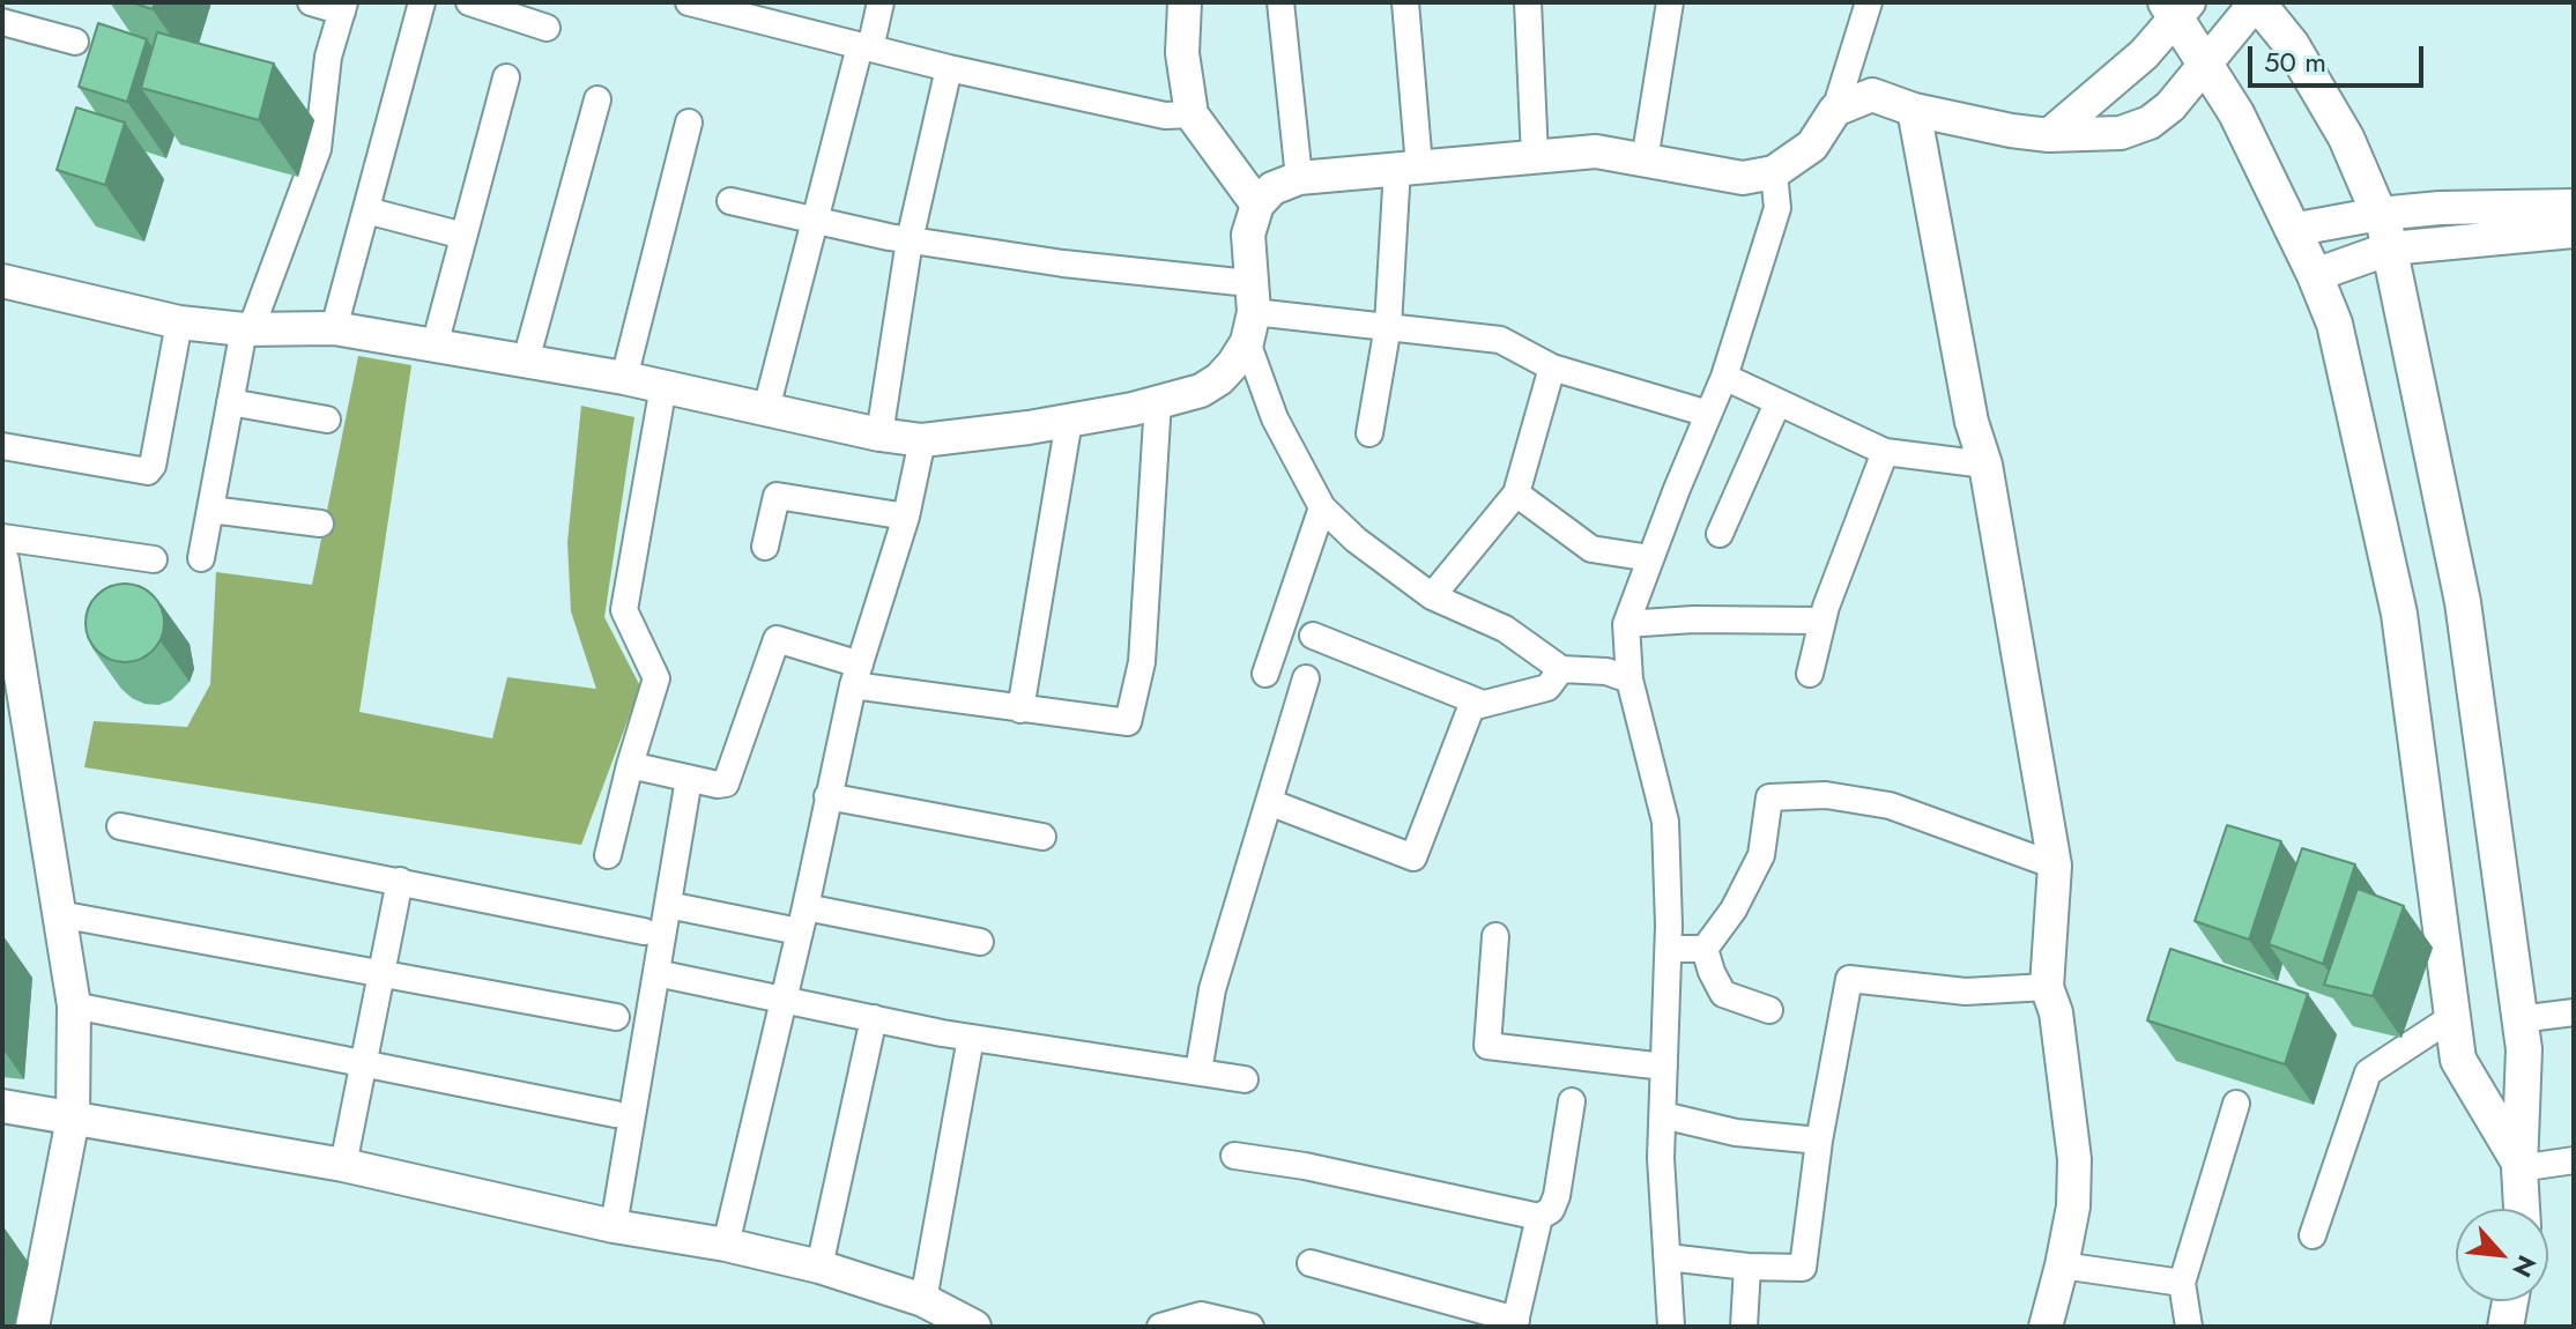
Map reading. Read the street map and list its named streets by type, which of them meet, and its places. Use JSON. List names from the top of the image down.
{
  "scale_bar": "50 m",
  "north": "bottom right"
}
